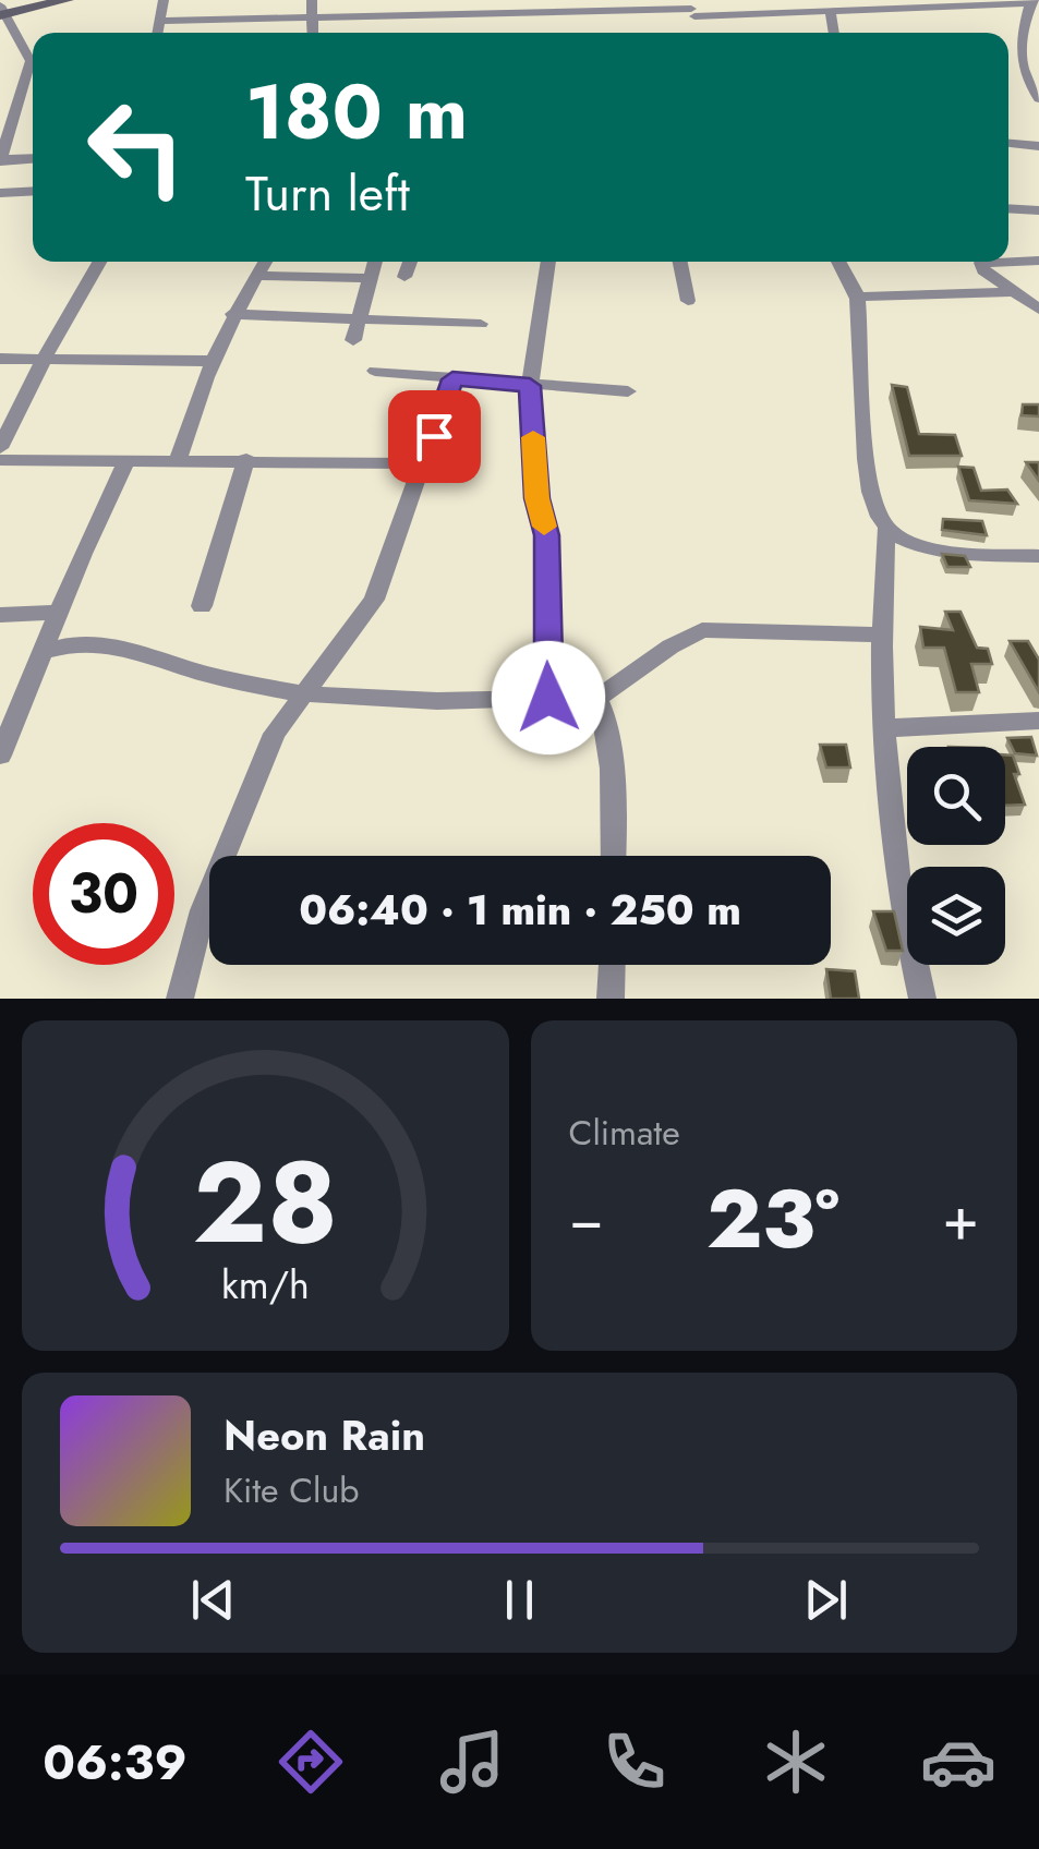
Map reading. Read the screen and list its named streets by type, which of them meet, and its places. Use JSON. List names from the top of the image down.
{
  "page": {
    "turn": ["180 m", "Turn left"],
    "limit": "30",
    "trip": "06:40 · 1 min · 250 m",
    "tile": "Climate",
    "heat": ["−", "23°", "+"],
    "song": ["Neon Rain", "Kite Club"],
    "tabs": "06:39",
    "gauge": ["28", "km/h"]
  }
}
